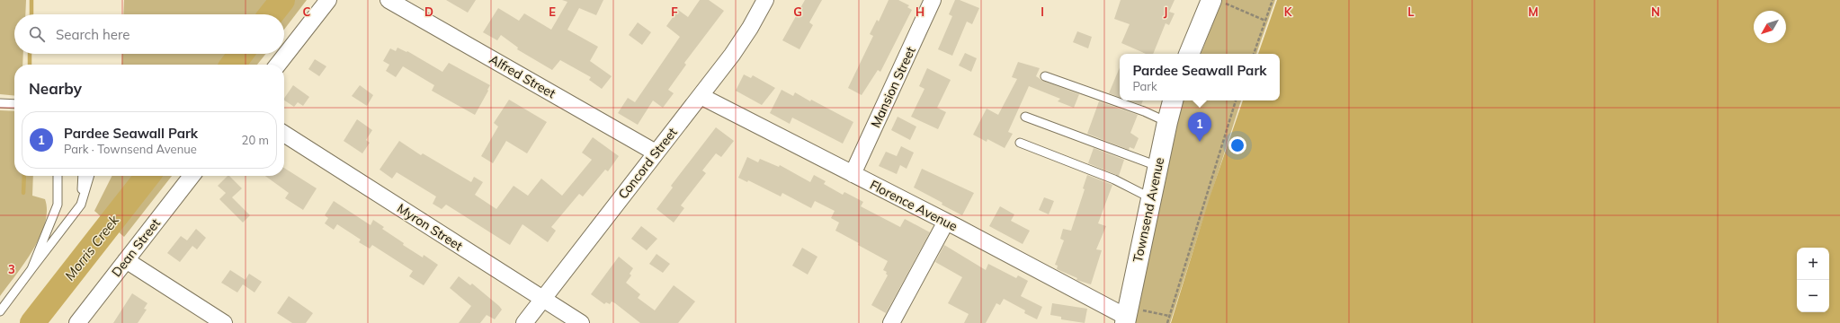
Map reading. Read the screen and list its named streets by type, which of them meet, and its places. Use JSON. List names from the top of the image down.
{
  "streets": {
    "main road": ["Townsend Avenue"],
    "street": [
      "Alfred Street",
      "Mansion Street",
      "Concord Street",
      "Florence Avenue",
      "Myron Street",
      "Dean Street"
    ]
  },
  "crossings": [
    ["Alfred Street", "Concord Street"],
    ["Mansion Street", "Florence Avenue"],
    ["Concord Street", "Florence Avenue"],
    ["Concord Street", "Myron Street"],
    ["Florence Avenue", "Townsend Avenue"]
  ],
  "water": ["Morris Creek"],
  "north": "bottom left",
  "page": {
    "search": "Search here",
    "popup": ["Pardee Seawall Park", "Park"],
    "heading": "Nearby",
    "list": [
      {
        "mark": "1",
        "name": "Pardee Seawall Park",
        "note": "Park · Townsend Avenue",
        "value": "20 m"
      }
    ],
    "pins": "1",
    "map_buttons": ["+", "−"]
  },
  "grid": {
    "columns": [
      "C",
      "D",
      "E",
      "F",
      "G",
      "H",
      "I",
      "J",
      "K",
      "L",
      "M",
      "N"
    ],
    "rows": ["3"]
  }
}
